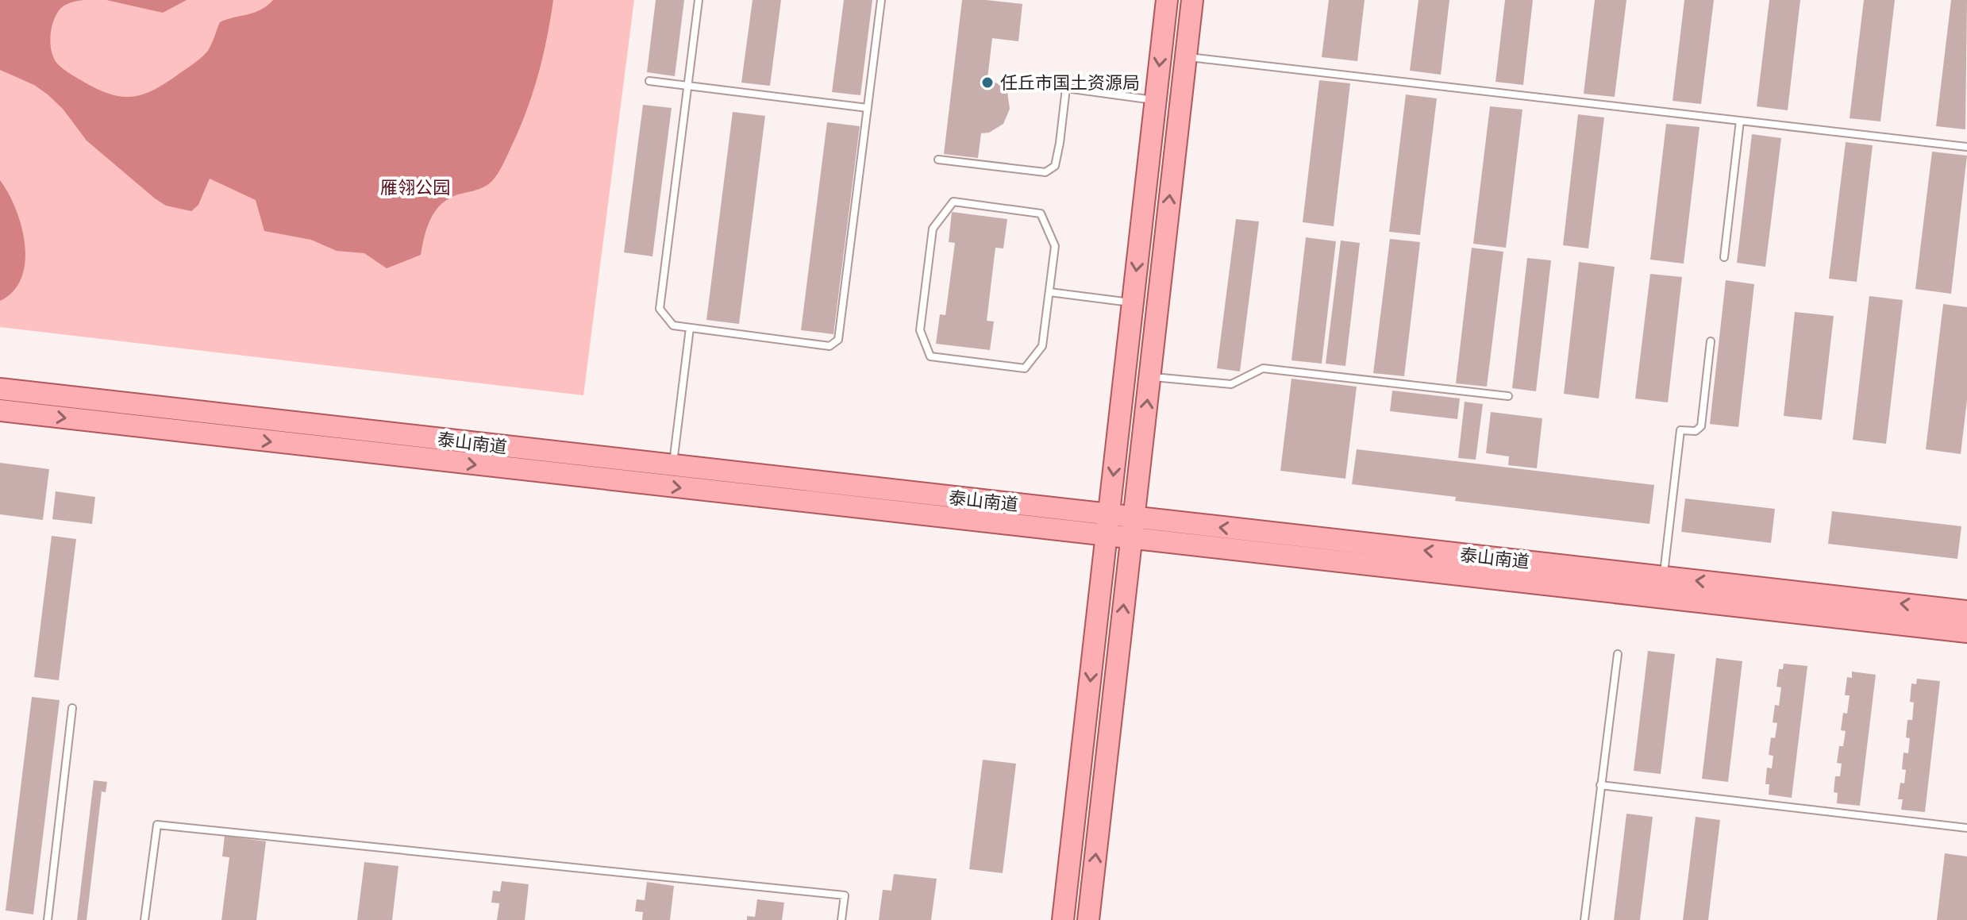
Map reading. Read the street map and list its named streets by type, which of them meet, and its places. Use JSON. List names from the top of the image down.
{
  "streets": {
    "main road": ["泰山南道"]
  },
  "parks": ["雁翎公园"],
  "places": ["任丘市国土资源局"]
}
